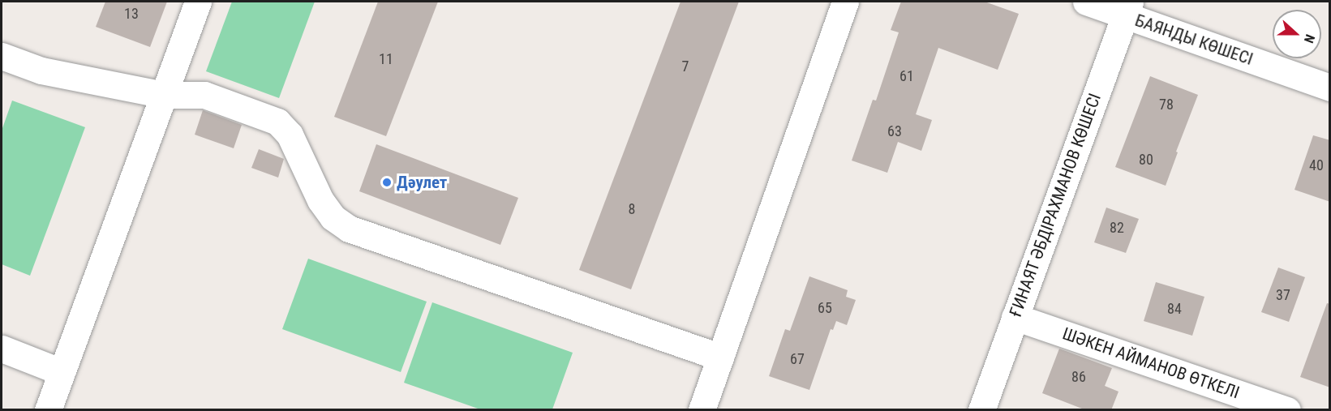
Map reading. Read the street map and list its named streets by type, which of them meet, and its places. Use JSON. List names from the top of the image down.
{
  "streets": {
    "street": ["БАЯНДЫ КӨШЕСІ", "ҒИНАЯТ ӘБДІРАХМАНОВ КӨШЕСІ", "ШӘКЕН АЙМАНОВ ӨТКЕЛІ"]
  },
  "crossings": [
    ["БАЯНДЫ КӨШЕСІ", "ҒИНАЯТ ӘБДІРАХМАНОВ КӨШЕСІ"],
    ["ҒИНАЯТ ӘБДІРАХМАНОВ КӨШЕСІ", "ШӘКЕН АЙМАНОВ ӨТКЕЛІ"]
  ],
  "places": ["Дәулет"],
  "house_numbers": [
    "13",
    "11",
    "7",
    "61",
    "78",
    "63",
    "80",
    "40",
    "8",
    "82",
    "37",
    "65",
    "84",
    "67",
    "86"
  ],
  "north": "right"
}
